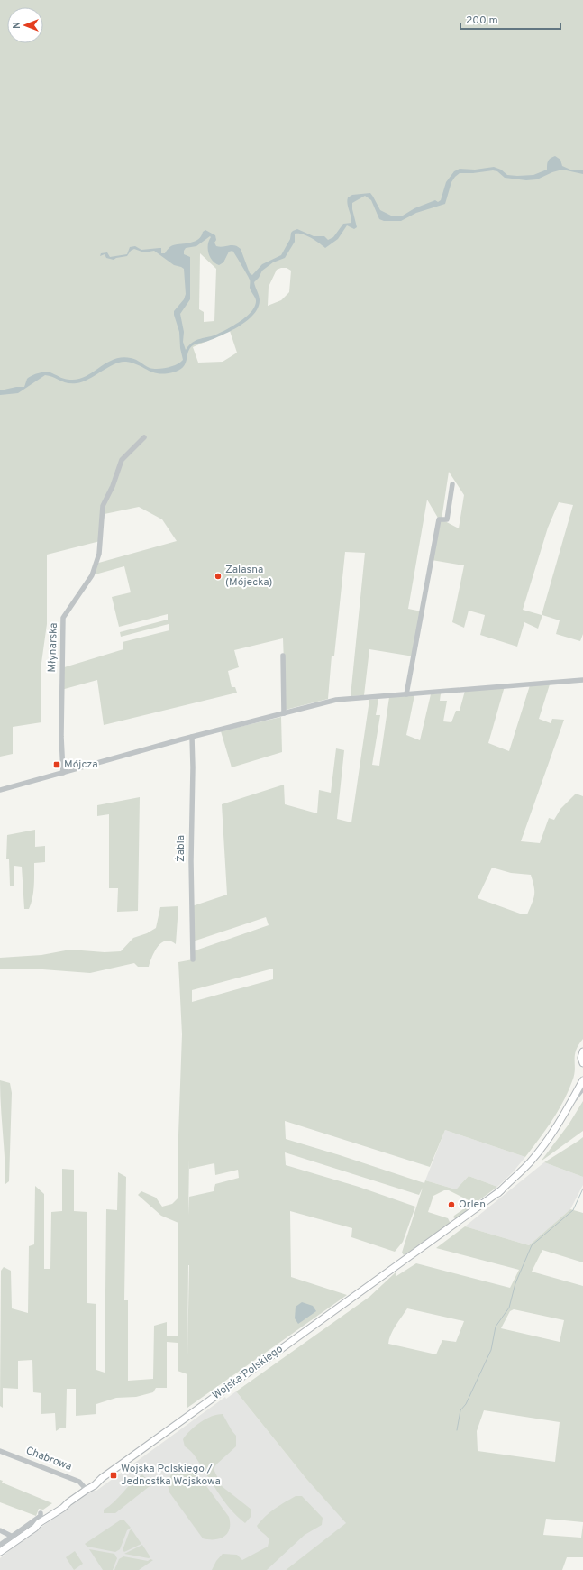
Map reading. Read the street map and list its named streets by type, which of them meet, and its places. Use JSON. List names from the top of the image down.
{
  "streets": {
    "main road": ["Wojska Polskiego"],
    "street": ["Młynarska", "Żabia", "Chabrowa"]
  },
  "crossings": [
    ["Wojska Polskiego", "Chabrowa"]
  ],
  "places": {
    "other": ["Zalasna (Mójecka)", "Orlen"],
    "transit": ["Mójcza", "Wojska Polskiego / Jednostka Wojskowa"]
  },
  "scale_bar": "200 m",
  "north": "left"
}
